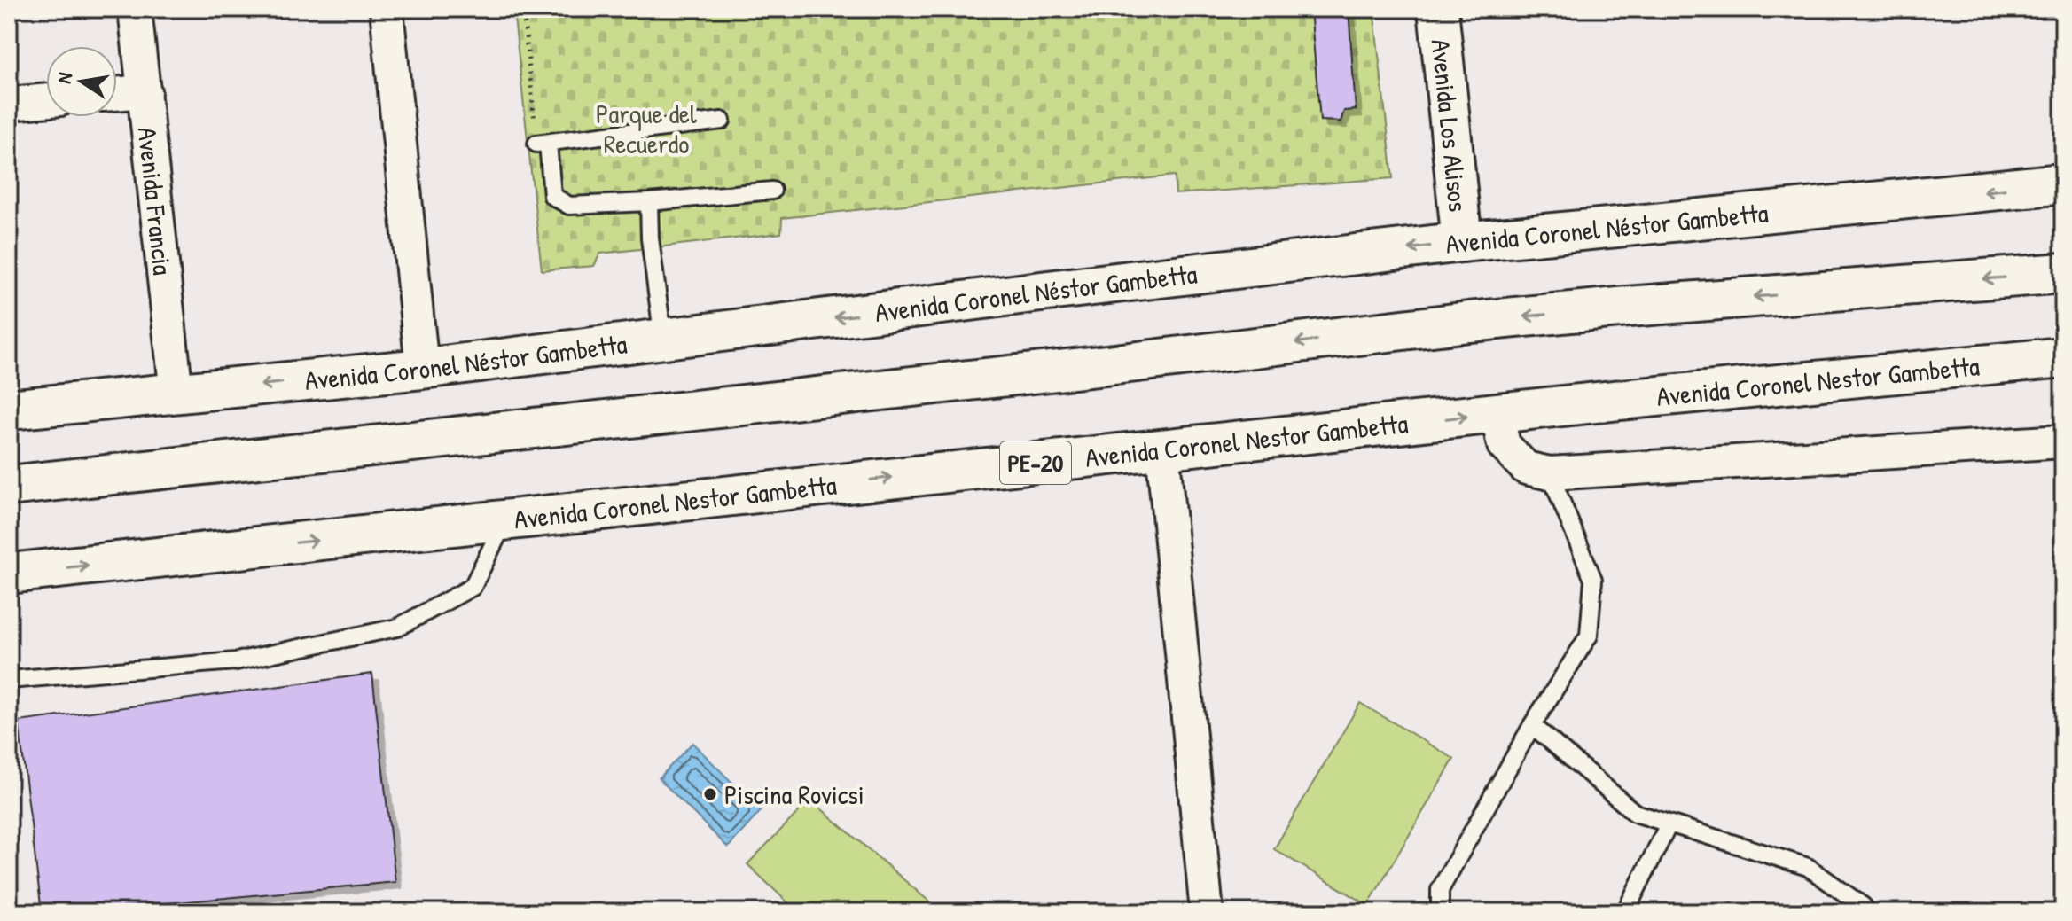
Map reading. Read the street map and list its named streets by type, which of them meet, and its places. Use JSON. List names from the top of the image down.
{
  "streets": {
    "main road": [
      "Avenida Los Alisos",
      "Avenida Coronel Néstor Gambetta",
      "Avenida Coronel Nestor Gambetta",
      "PE-20"
    ],
    "street": ["Avenida Francia"]
  },
  "crossings": [
    ["Avenida Los Alisos", "Avenida Coronel Néstor Gambetta"],
    ["Avenida Francia", "Avenida Coronel Néstor Gambetta"]
  ],
  "parks": ["Parque del Recuerdo"],
  "places": ["Piscina Rovicsi"],
  "north": "left"
}
